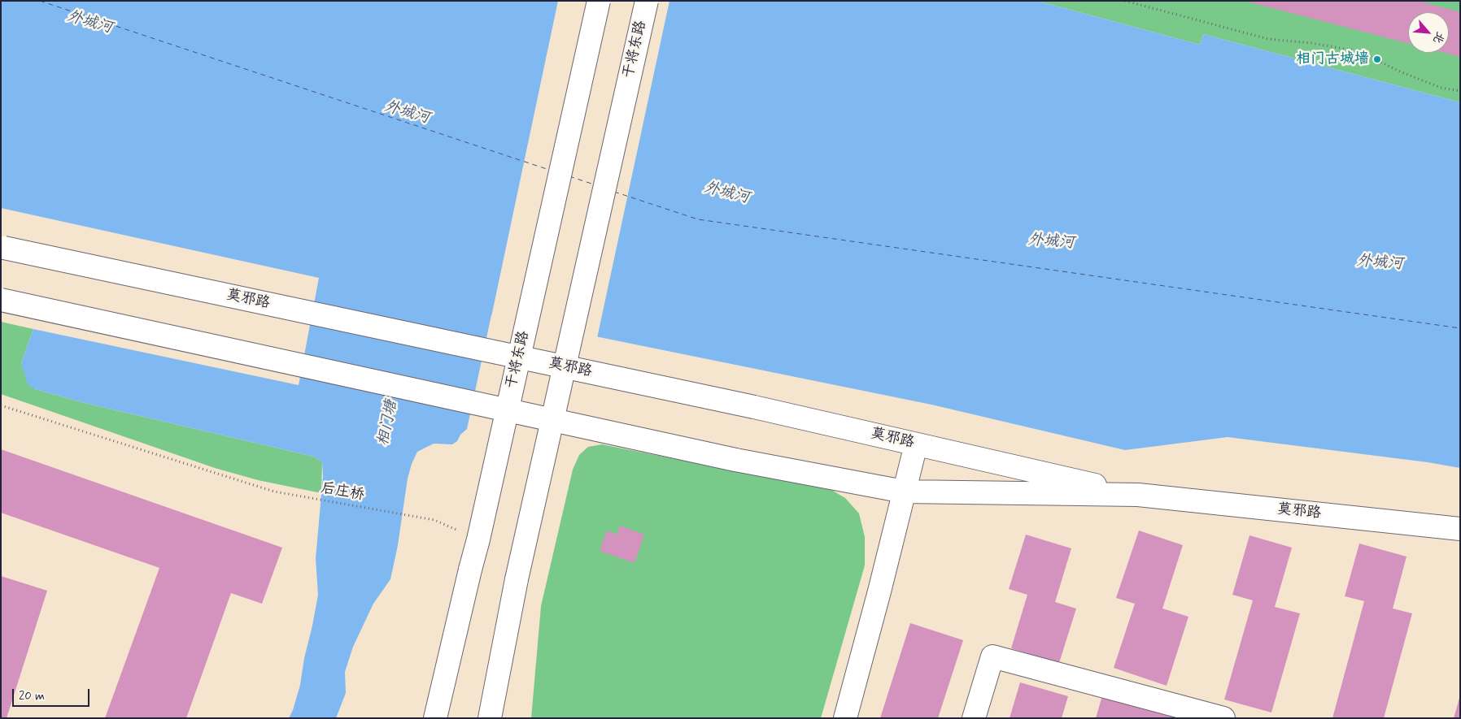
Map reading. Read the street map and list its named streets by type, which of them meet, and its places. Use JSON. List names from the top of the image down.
{
  "streets": {
    "main road": ["干将东路", "莫邪路"],
    "path": ["后庄桥"]
  },
  "water": ["外城河", "相门塘"],
  "places": ["相门古城墙"],
  "scale_bar": "20 m",
  "north": "bottom right"
}
